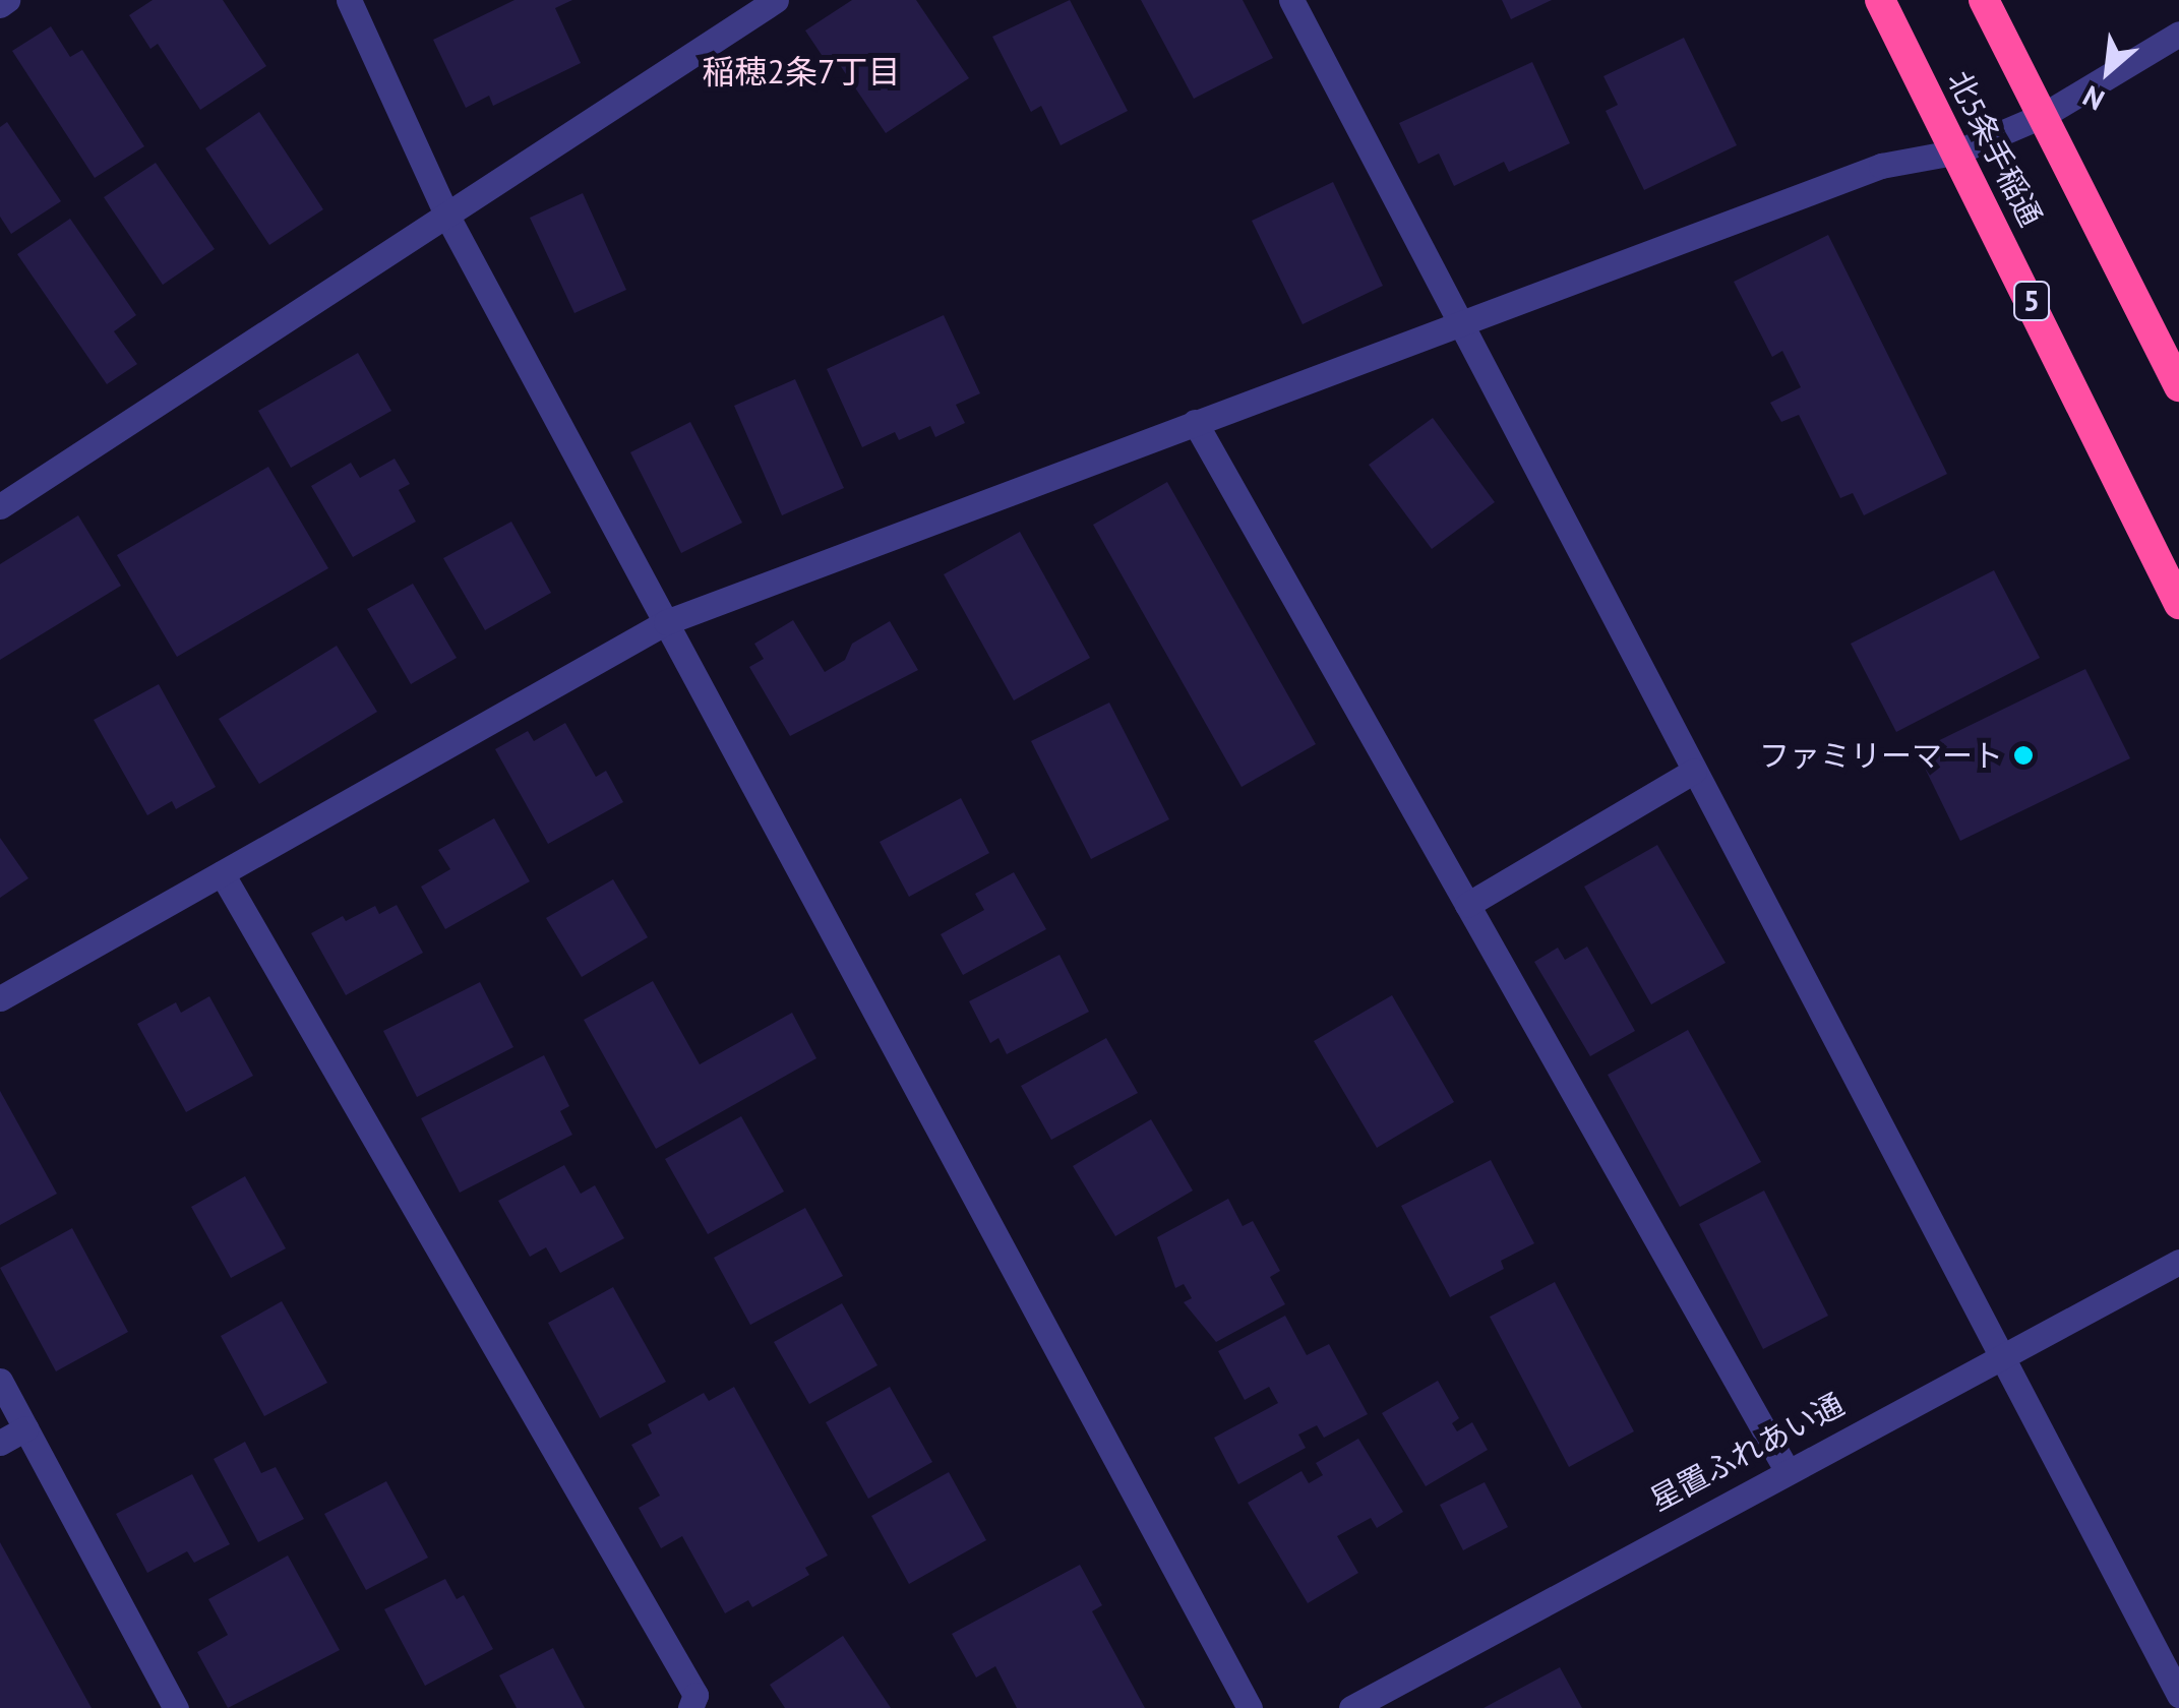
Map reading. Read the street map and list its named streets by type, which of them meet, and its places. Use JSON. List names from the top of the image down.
{
  "streets": {
    "highway": ["北5条手稲通", "5"],
    "street": ["星置ふれあい通"]
  },
  "districts": ["稲穂2条7丁目"],
  "places": ["ファミリーマート"],
  "north": "bottom left"
}
